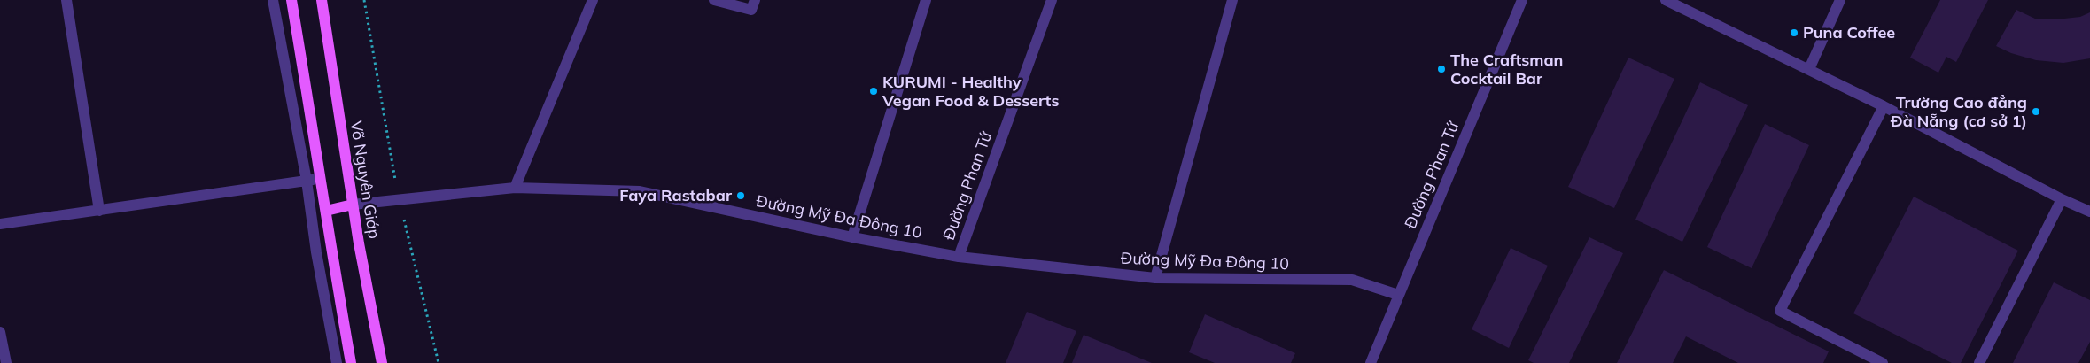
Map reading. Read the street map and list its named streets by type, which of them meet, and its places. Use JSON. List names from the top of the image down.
{
  "streets": {
    "main road": ["Võ Nguyên Giáp"],
    "street": ["Đường Phan Tứ", "Đường Mỹ Đa Đông 10"]
  },
  "crossings": [
    ["Đường Phan Tứ", "Đường Mỹ Đa Đông 10"],
    ["Võ Nguyên Giáp", "Đường Mỹ Đa Đông 10"]
  ],
  "places": [
    "Puna Coffee",
    "The Craftsman Cocktail Bar",
    "KURUMI - Healthy Vegan Food & Desserts",
    "Trường Cao đẳng Đà Nẵng (cơ sở 1)",
    "Faya Rastabar"
  ]
}
